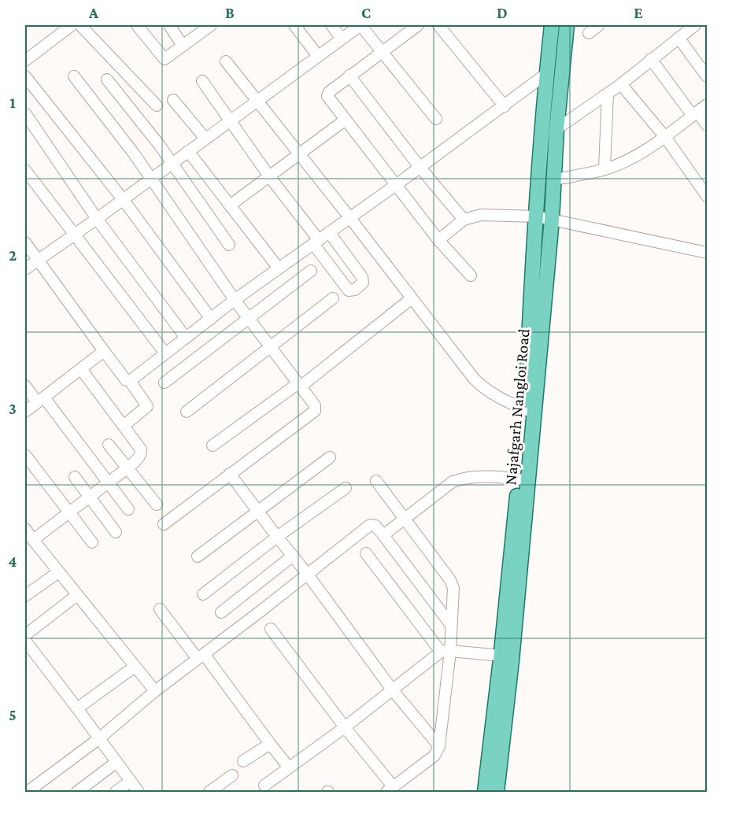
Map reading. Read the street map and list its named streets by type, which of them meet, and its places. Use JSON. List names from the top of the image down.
{
  "streets": {
    "main road": ["Najafgarh Nangloi Road"]
  },
  "grid": {
    "columns": [
      "A",
      "B",
      "C",
      "D",
      "E"
    ],
    "rows": [
      "1",
      "2",
      "3",
      "4",
      "5"
    ]
  }
}
